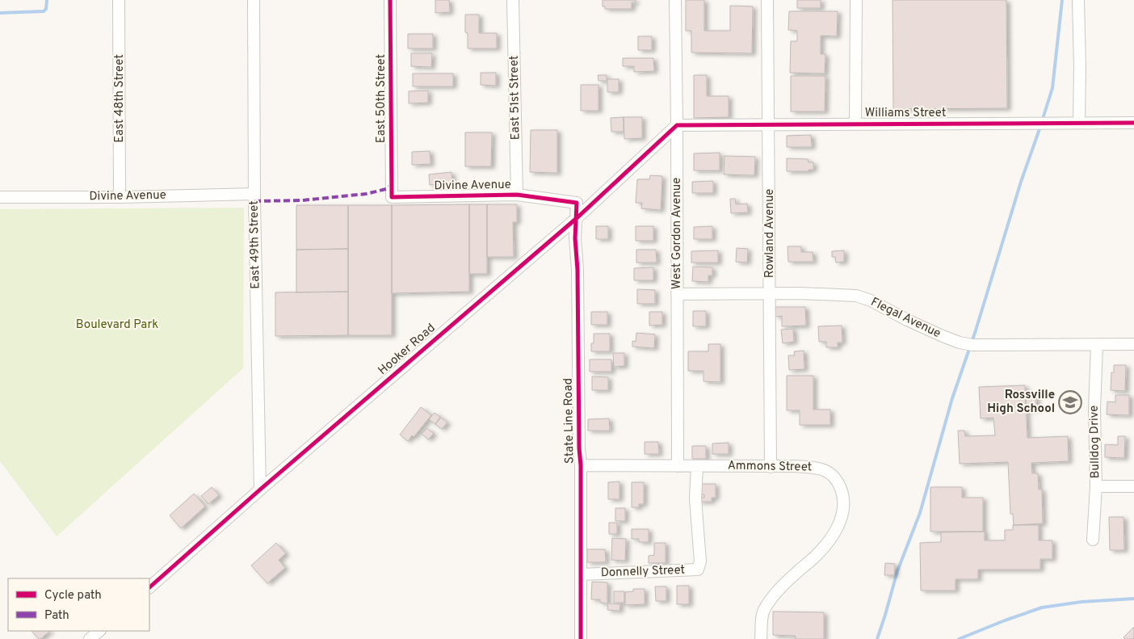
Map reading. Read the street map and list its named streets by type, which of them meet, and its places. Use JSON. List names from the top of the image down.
{
  "streets": {
    "street": [
      "East 51st Street",
      "East 48th Street",
      "East 50th Street",
      "Williams Street",
      "Divine Avenue",
      "West Gordon Avenue",
      "Rowland Avenue",
      "East 49th Street",
      "Flegal Avenue",
      "Hooker Road",
      "State Line Road",
      "Bulldog Drive",
      "Ammons Street",
      "Donnelly Street"
    ]
  },
  "crossings": [
    ["East 51st Street", "Divine Avenue"],
    ["East 48th Street", "Divine Avenue"],
    ["East 50th Street", "Divine Avenue"],
    ["Williams Street", "West Gordon Avenue"],
    ["Williams Street", "Rowland Avenue"],
    ["Williams Street", "Hooker Road"],
    ["Divine Avenue", "East 49th Street"],
    ["Divine Avenue", "State Line Road"],
    ["West Gordon Avenue", "Flegal Avenue"],
    ["West Gordon Avenue", "Hooker Road"],
    ["West Gordon Avenue", "Ammons Street"],
    ["Rowland Avenue", "Flegal Avenue"],
    ["Rowland Avenue", "Ammons Street"],
    ["East 49th Street", "Hooker Road"],
    ["Flegal Avenue", "Bulldog Drive"],
    ["Hooker Road", "State Line Road"],
    ["State Line Road", "Ammons Street"],
    ["State Line Road", "Donnelly Street"],
    ["Ammons Street", "Donnelly Street"]
  ],
  "parks": ["Boulevard Park"],
  "places": {
    "school or university": ["Rossville High School"]
  },
  "legend": ["Cycle path", "Path"]
}
